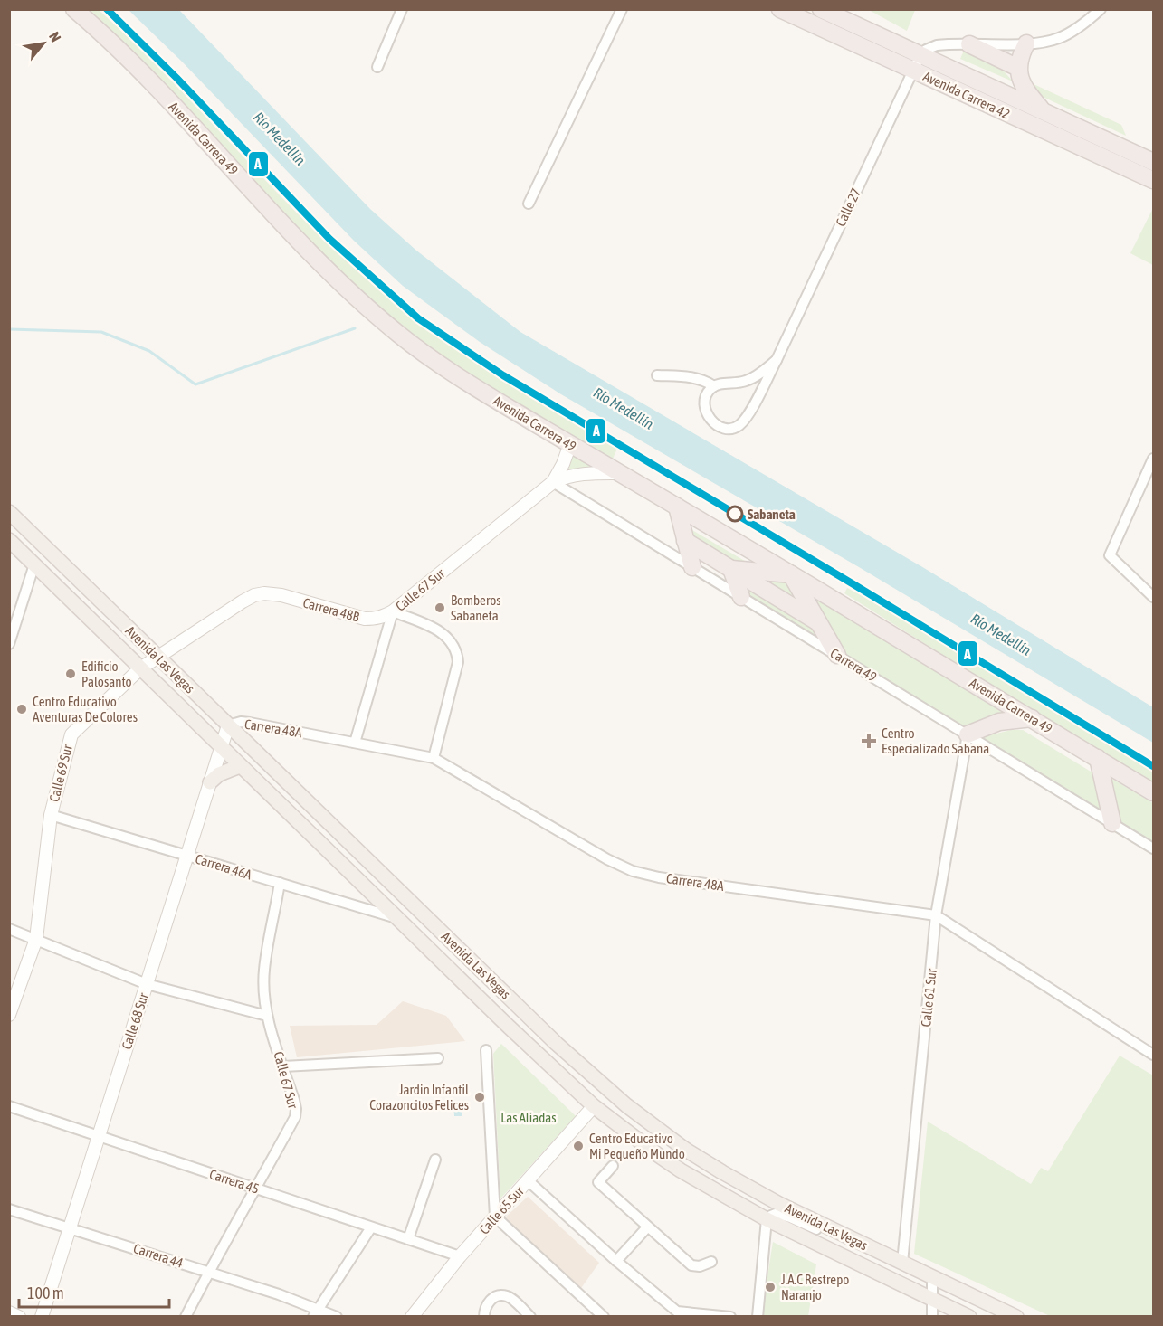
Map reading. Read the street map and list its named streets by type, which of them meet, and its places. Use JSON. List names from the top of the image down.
{
  "streets": {
    "highway": ["Avenida Carrera 42", "Avenida Carrera 49"],
    "main road": ["Avenida Las Vegas"],
    "street": [
      "Calle 27",
      "Calle 67 Sur",
      "Carrera 48B",
      "Carrera 49",
      "Carrera 48A",
      "Calle 69 Sur",
      "Carrera 46A",
      "Calle 61 Sur",
      "Calle 68 Sur",
      "Carrera 45",
      "Calle 65 Sur",
      "Carrera 44"
    ]
  },
  "crossings": [
    ["Avenida Carrera 42", "Calle 27"],
    ["Avenida Carrera 49", "Calle 67 Sur"],
    ["Calle 67 Sur", "Carrera 48B"],
    ["Calle 67 Sur", "Carrera 49"],
    ["Calle 67 Sur", "Carrera 48A"],
    ["Calle 67 Sur", "Carrera 46A"],
    ["Calle 67 Sur", "Carrera 45"],
    ["Calle 67 Sur", "Carrera 44"],
    ["Carrera 48B", "Calle 69 Sur"],
    ["Avenida Las Vegas", "Carrera 48A"],
    ["Avenida Las Vegas", "Calle 69 Sur"],
    ["Avenida Las Vegas", "Carrera 46A"],
    ["Avenida Las Vegas", "Calle 61 Sur"],
    ["Avenida Las Vegas", "Calle 68 Sur"],
    ["Avenida Las Vegas", "Calle 65 Sur"],
    ["Carrera 49", "Calle 61 Sur"],
    ["Carrera 48A", "Calle 61 Sur"],
    ["Carrera 48A", "Calle 68 Sur"],
    ["Calle 69 Sur", "Carrera 46A"],
    ["Carrera 46A", "Calle 68 Sur"],
    ["Calle 68 Sur", "Carrera 45"],
    ["Calle 68 Sur", "Carrera 44"],
    ["Carrera 45", "Calle 65 Sur"]
  ],
  "water": ["Río Medellín"],
  "parks": ["Las Aliadas"],
  "places": {
    "other": [
      "Sabaneta",
      "Bomberos Sabaneta",
      "Edificio Palosanto",
      "Centro Educativo Aventuras De Colores",
      "Jardin Infantil Corazoncitos Felices",
      "Centro Educativo Mi Pequeño Mundo",
      "J.A.C Restrepo Naranjo"
    ],
    "health": ["Centro Especializado Sabana"]
  },
  "lines": ["transit line A"],
  "scale_bar": "100 m",
  "north": "top right"
}
